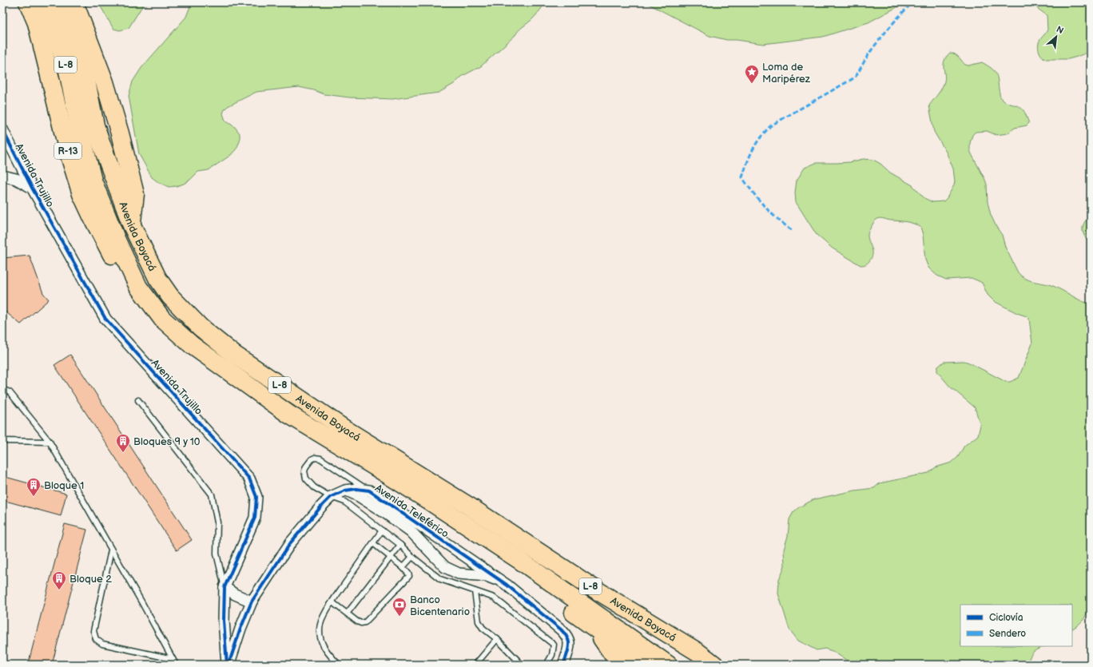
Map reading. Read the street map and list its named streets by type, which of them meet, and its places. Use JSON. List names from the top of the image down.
{
  "streets": {
    "highway": ["L-8", "R-13", "Avenida Boyacá"],
    "street": ["Avenida Trujillo", "Avenida Teleférico"]
  },
  "crossings": [
    ["R-13", "Avenida Boyacá"],
    ["Avenida Trujillo", "Avenida Teleférico"]
  ],
  "places": {
    "place": ["Loma de Maripérez"],
    "building": ["Bloques 9 y 10", "Bloque 1", "Bloque 2"],
    "bank": ["Banco Bicentenario"]
  },
  "legend": ["Ciclovía", "Sendero"],
  "north": "top right"
}
